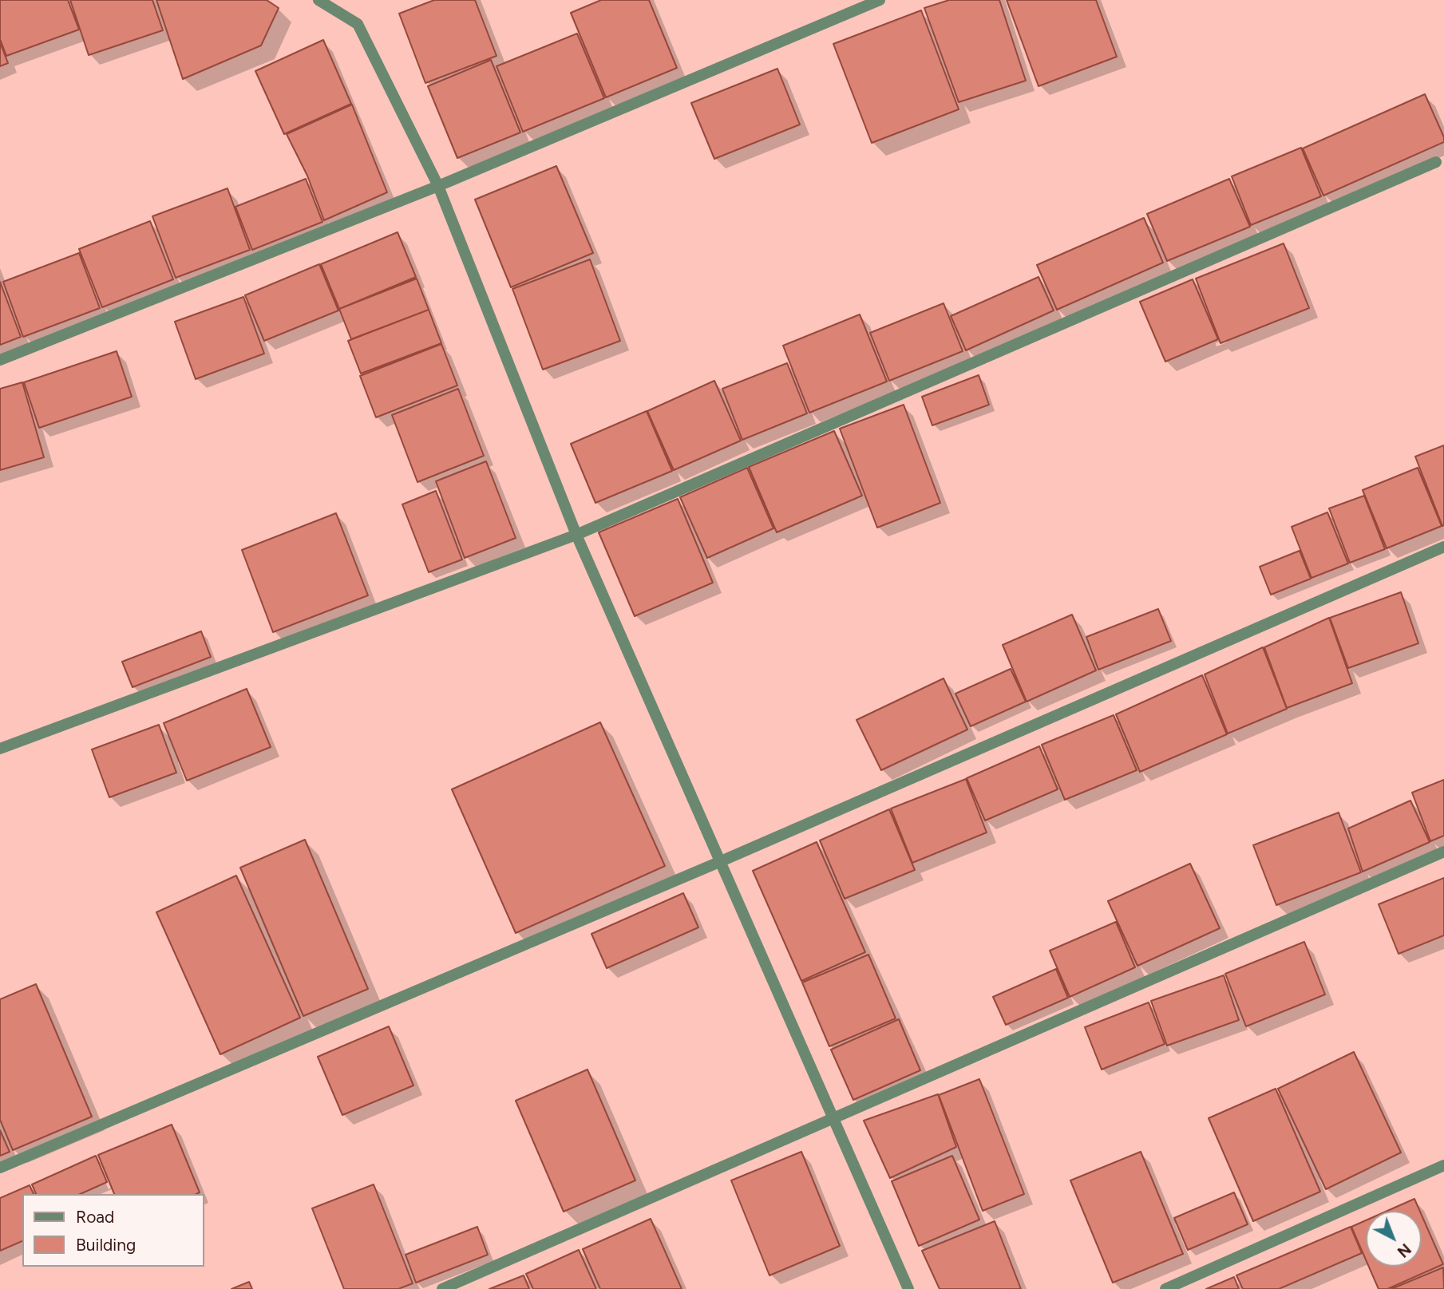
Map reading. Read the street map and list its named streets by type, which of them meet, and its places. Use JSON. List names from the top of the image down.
{
  "legend": ["Road", "Building"],
  "north": "bottom right"
}
